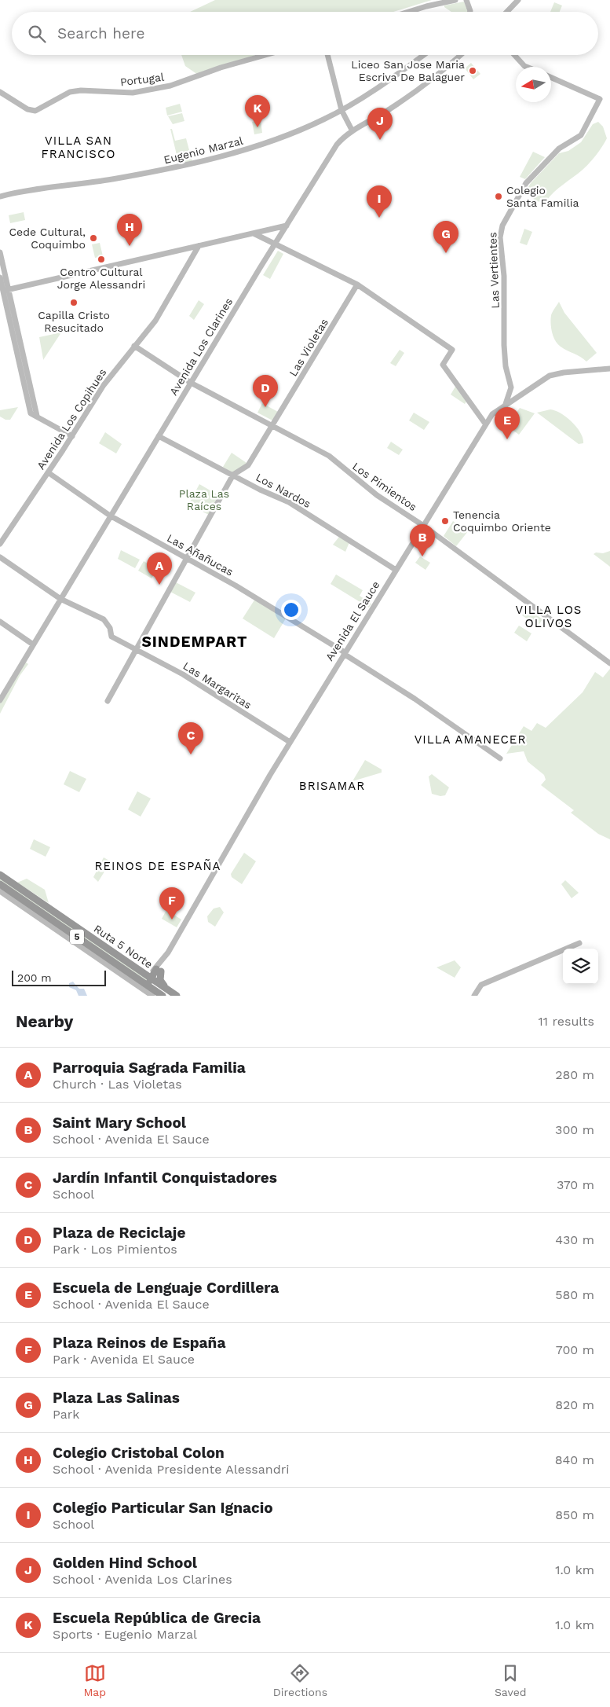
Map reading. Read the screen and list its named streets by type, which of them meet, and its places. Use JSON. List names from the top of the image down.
{
  "streets": {
    "highway": ["5", "Ruta 5 Norte"],
    "main road": [
      "Portugal",
      "Eugenio Marzal",
      "Las Vertientes",
      "Avenida Los Clarines",
      "Las Violetas",
      "Avenida Los Copihues",
      "Los Pimientos",
      "Los Nardos",
      "Las Añañucas",
      "Avenida El Sauce",
      "Las Margaritas"
    ]
  },
  "crossings": [
    ["Las Vertientes", "Avenida El Sauce"],
    ["Avenida Los Clarines", "Los Pimientos"],
    ["Avenida Los Clarines", "Los Nardos"],
    ["Avenida Los Clarines", "Las Añañucas"],
    ["Avenida Los Clarines", "Las Margaritas"],
    ["Las Violetas", "Los Pimientos"],
    ["Las Violetas", "Los Nardos"],
    ["Las Violetas", "Las Añañucas"],
    ["Las Violetas", "Las Margaritas"],
    ["Avenida Los Copihues", "Los Pimientos"],
    ["Avenida Los Copihues", "Las Añañucas"],
    ["Los Pimientos", "Avenida El Sauce"],
    ["Los Nardos", "Avenida El Sauce"],
    ["Las Añañucas", "Avenida El Sauce"],
    ["Avenida El Sauce", "Las Margaritas"]
  ],
  "districts": [
    "VILLA SAN FRANCISCO",
    "VILLA LOS OLIVOS",
    "SINDEMPART",
    "VILLA AMANECER",
    "BRISAMAR",
    "REINOS DE ESPAÑA"
  ],
  "parks": ["Plaza Las Raíces"],
  "places": [
    "Liceo San Jose Maria Escriva De Balaguer",
    "Colegio Santa Familia",
    "Cede Cultural, Coquimbo",
    "Centro Cultural Jorge Alessandri",
    "Capilla Cristo Resucitado",
    "Tenencia Coquimbo Oriente"
  ],
  "scale_bar": "200 m",
  "north": "left",
  "page": {
    "search": "Search here",
    "pins": [
      "K",
      "J",
      "I",
      "H",
      "G",
      "D",
      "E",
      "B",
      "A",
      "C",
      "F"
    ],
    "scale": "200 m",
    "heading": ["Nearby", "11 results"],
    "list": [
      {
        "mark": "A",
        "name": "Parroquia Sagrada Familia",
        "note": "Church · Las Violetas",
        "value": "280 m"
      },
      {
        "mark": "B",
        "name": "Saint Mary School",
        "note": "School · Avenida El Sauce",
        "value": "300 m"
      },
      {
        "mark": "C",
        "name": "Jardín Infantil Conquistadores",
        "note": "School",
        "value": "370 m"
      },
      {
        "mark": "D",
        "name": "Plaza de Reciclaje",
        "note": "Park · Los Pimientos",
        "value": "430 m"
      },
      {
        "mark": "E",
        "name": "Escuela de Lenguaje Cordillera",
        "note": "School · Avenida El Sauce",
        "value": "580 m"
      },
      {
        "mark": "F",
        "name": "Plaza Reinos de España",
        "note": "Park · Avenida El Sauce",
        "value": "700 m"
      },
      {
        "mark": "G",
        "name": "Plaza Las Salinas",
        "note": "Park",
        "value": "820 m"
      },
      {
        "mark": "H",
        "name": "Colegio Cristobal Colon",
        "note": "School · Avenida Presidente Alessandri",
        "value": "840 m"
      },
      {
        "mark": "I",
        "name": "Colegio Particular San Ignacio",
        "note": "School",
        "value": "850 m"
      },
      {
        "mark": "J",
        "name": "Golden Hind School",
        "note": "School · Avenida Los Clarines",
        "value": "1.0 km"
      },
      {
        "mark": "K",
        "name": "Escuela República de Grecia",
        "note": "Sports · Eugenio Marzal",
        "value": "1.0 km"
      }
    ],
    "nav": ["Map", "Directions", "Saved"]
  }
}
